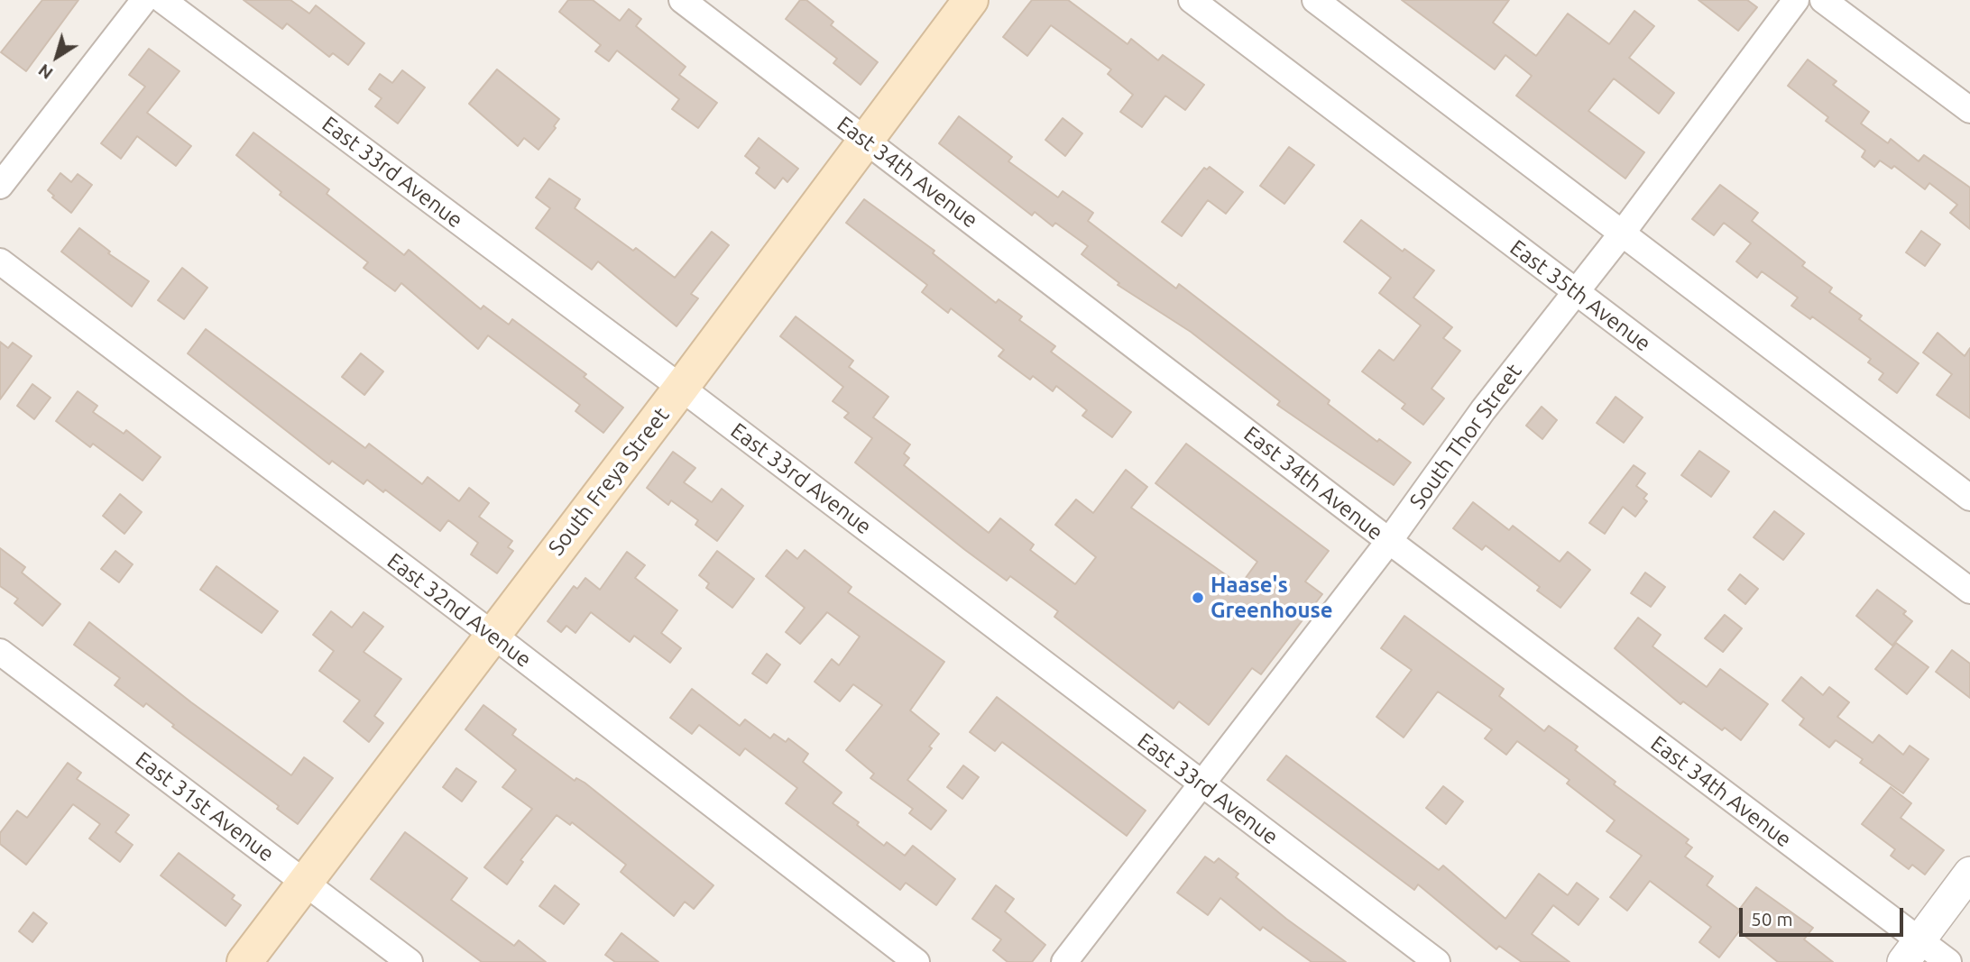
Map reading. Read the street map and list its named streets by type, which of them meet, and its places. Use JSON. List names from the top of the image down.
{
  "streets": {
    "main road": ["South Freya Street"],
    "street": [
      "East 33rd Avenue",
      "East 34th Avenue",
      "East 35th Avenue",
      "South Thor Street",
      "East 32nd Avenue",
      "East 31st Avenue"
    ]
  },
  "crossings": [
    ["East 33rd Avenue", "South Thor Street"],
    ["East 33rd Avenue", "South Freya Street"],
    ["East 34th Avenue", "South Thor Street"],
    ["East 34th Avenue", "South Freya Street"],
    ["East 35th Avenue", "South Thor Street"],
    ["South Freya Street", "East 32nd Avenue"],
    ["South Freya Street", "East 31st Avenue"]
  ],
  "places": ["Haase's Greenhouse"],
  "scale_bar": "50 m",
  "north": "bottom left"
}
